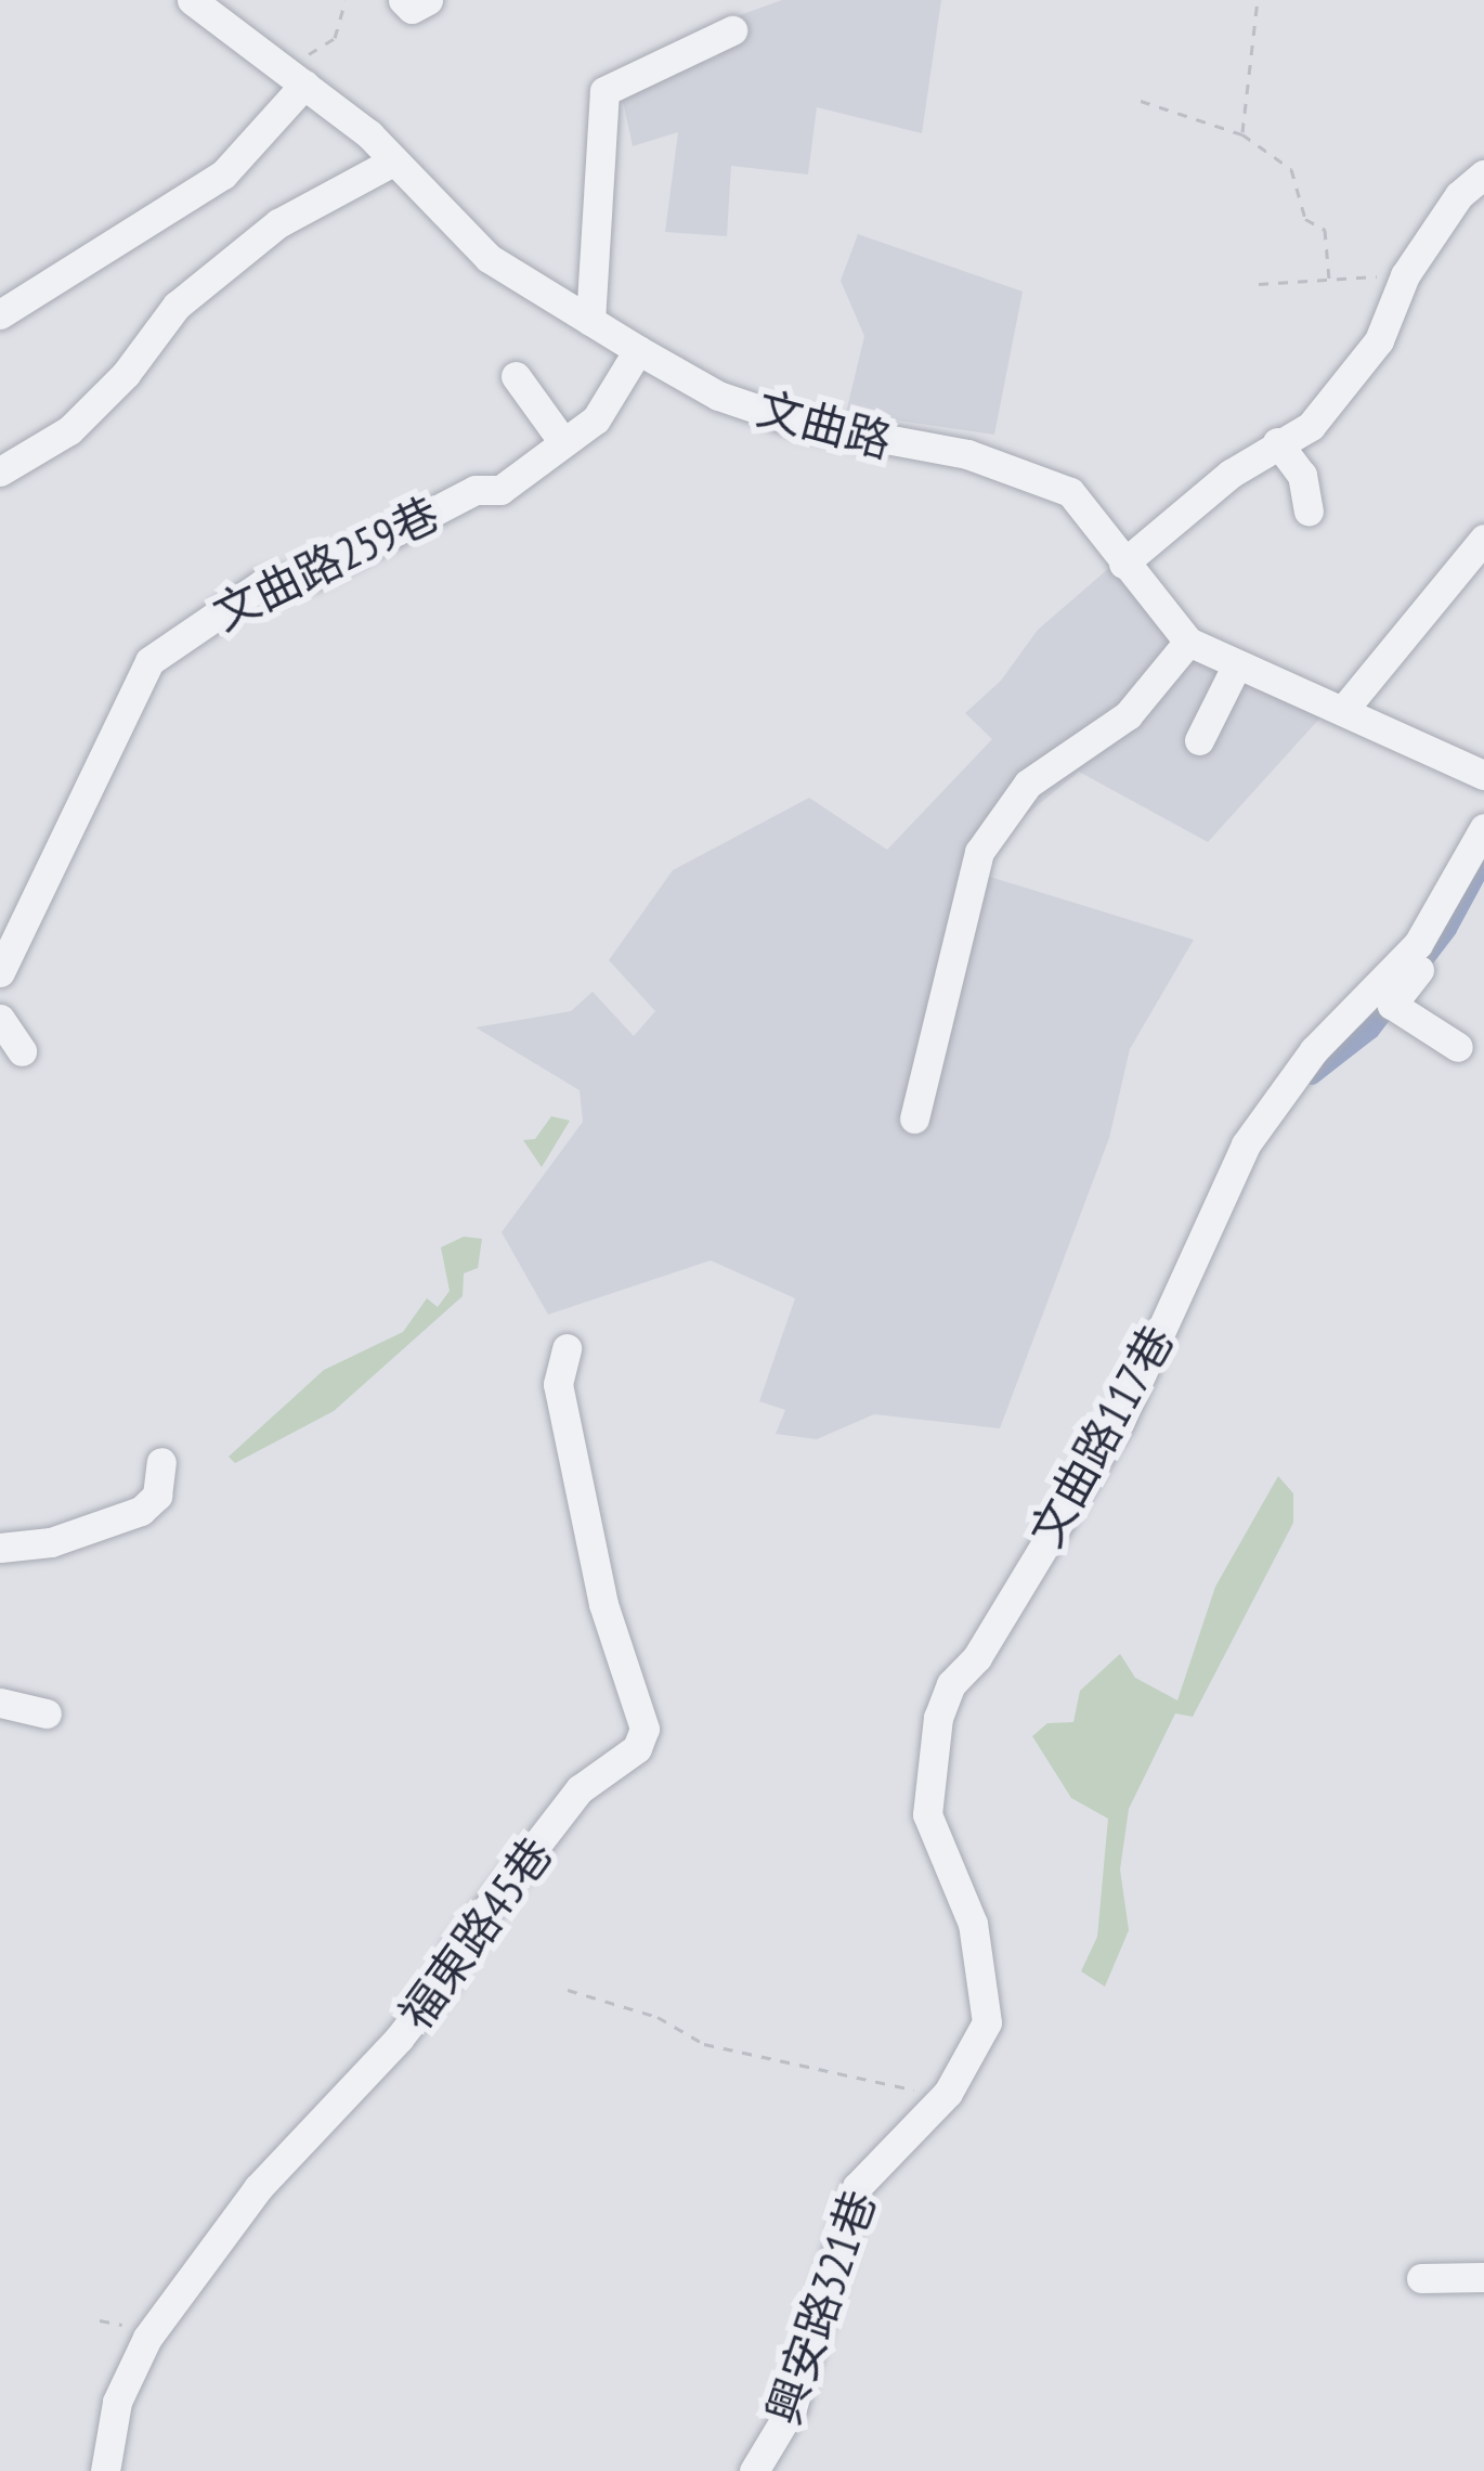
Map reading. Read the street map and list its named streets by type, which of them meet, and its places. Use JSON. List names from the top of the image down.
{
  "streets": {
    "street": [
      "文曲路",
      "文曲路259巷",
      "文曲路117巷",
      "福東路45巷",
      "興安路321巷"
    ]
  },
  "crossings": [
    ["文曲路", "文曲路259巷"],
    ["文曲路117巷", "興安路321巷"]
  ]
}
